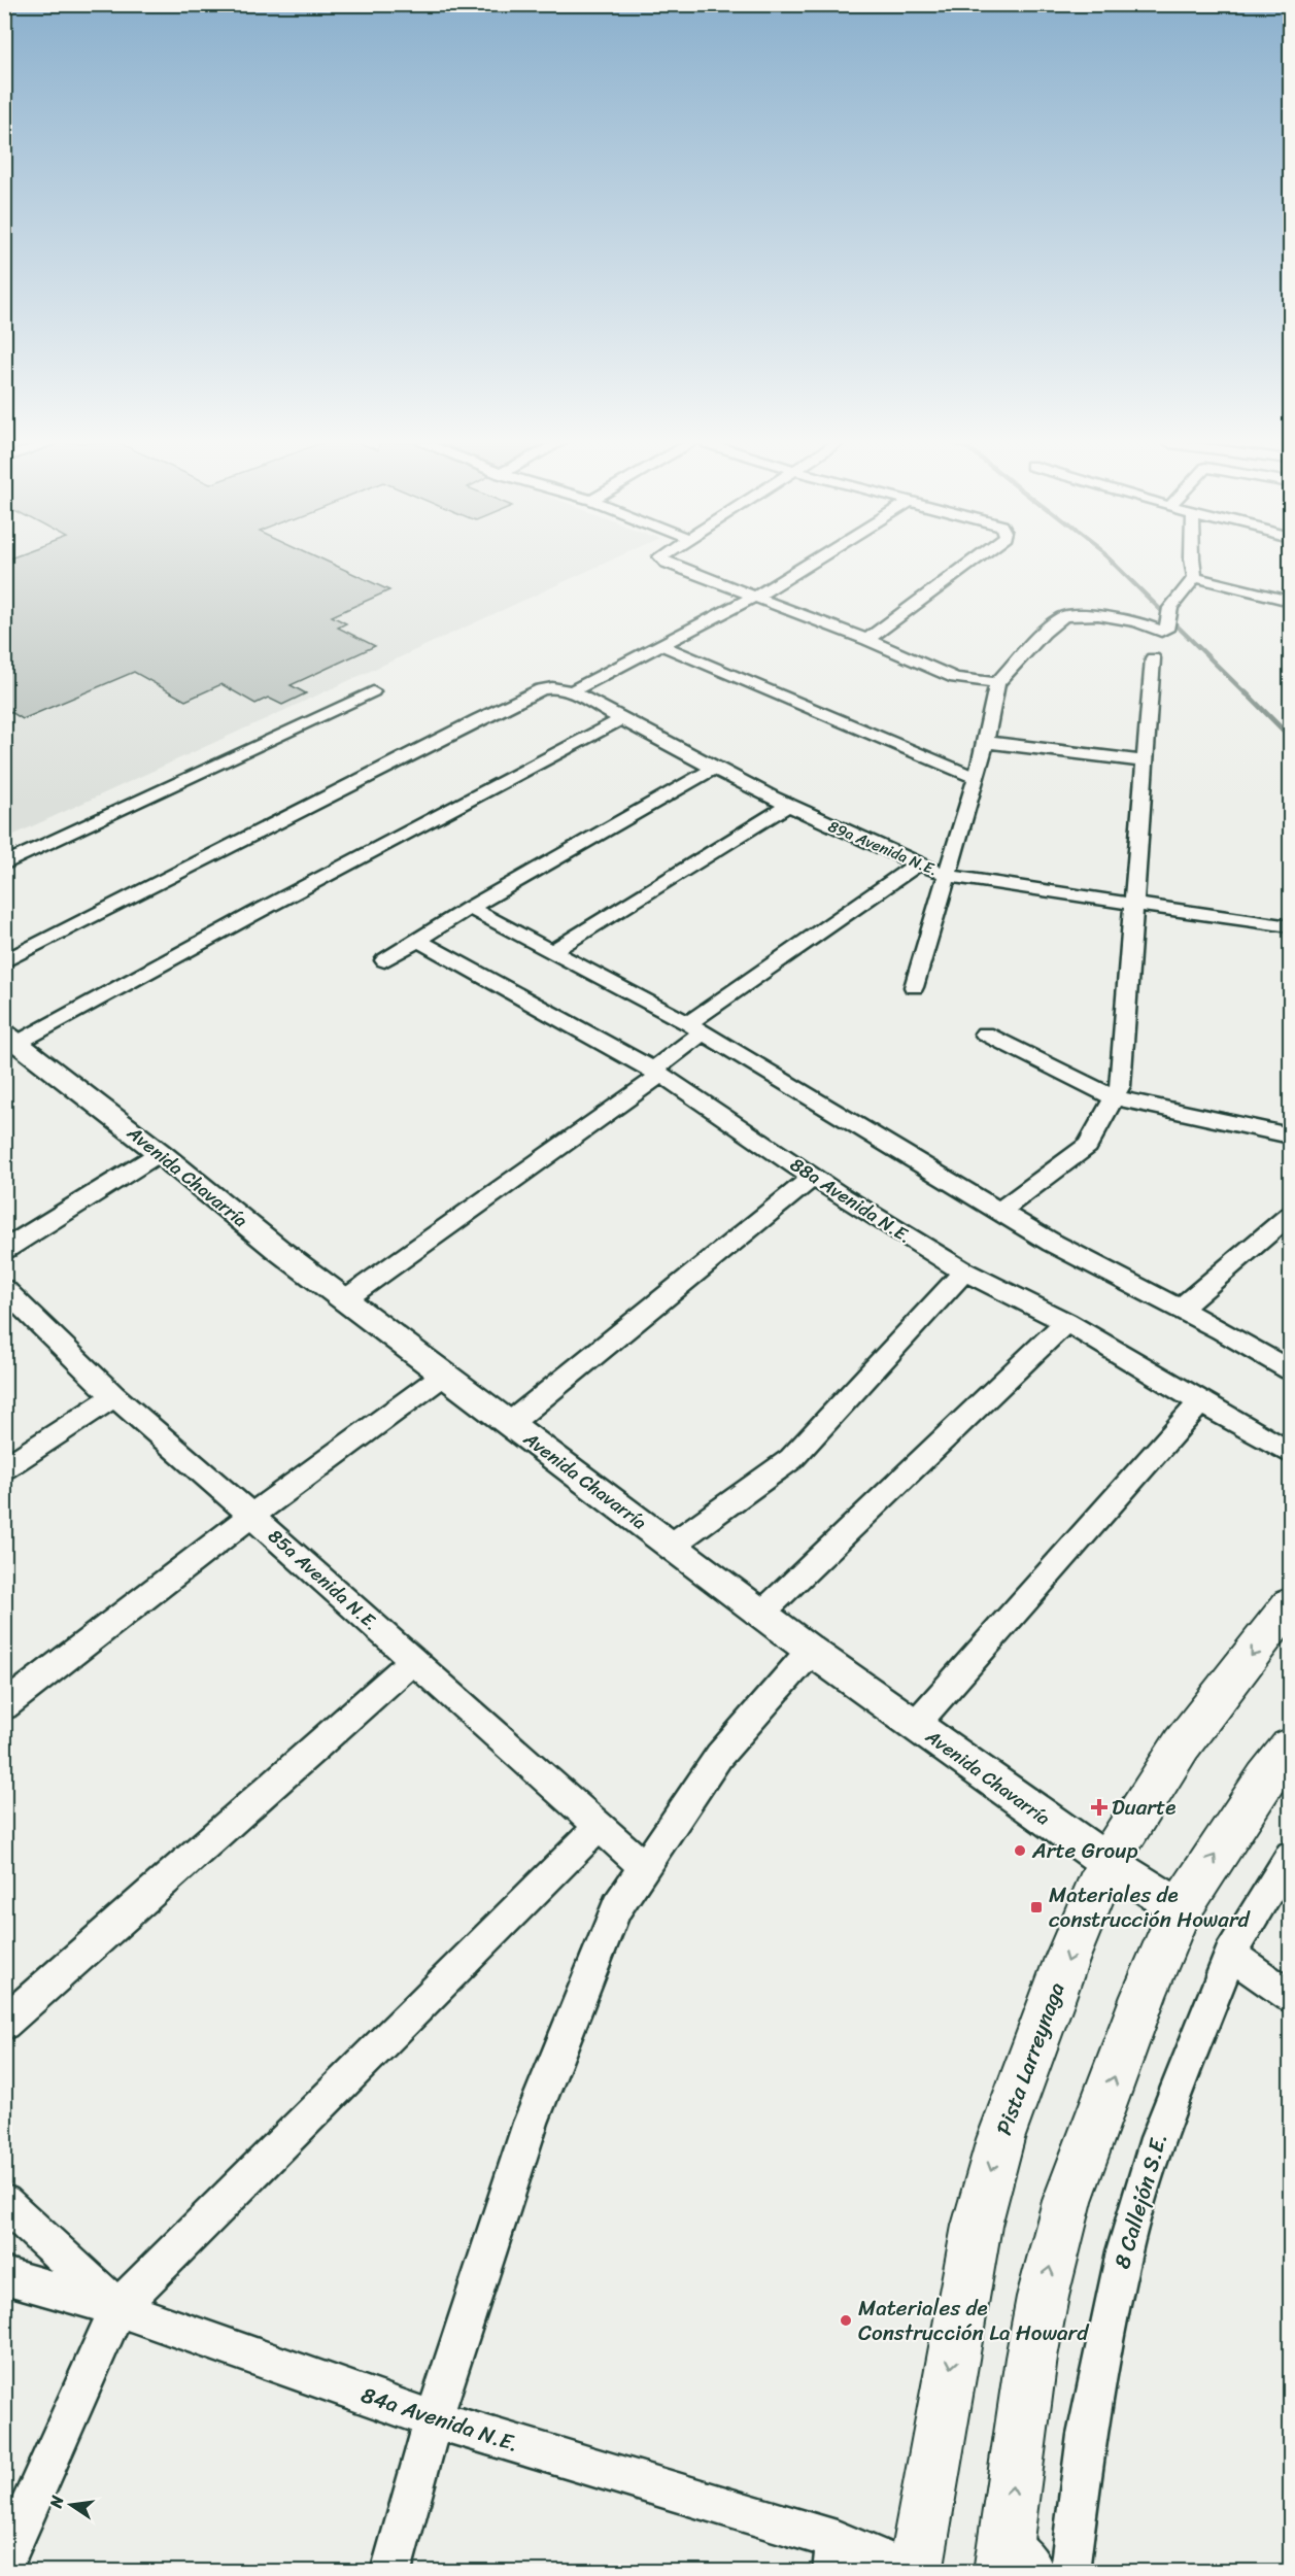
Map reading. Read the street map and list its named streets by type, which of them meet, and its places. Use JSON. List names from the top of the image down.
{
  "streets": {
    "main road": ["Pista Larreynaga"],
    "street": [
      "89a Avenida N.E.",
      "Avenida Chavarría",
      "88a Avenida N.E.",
      "85a Avenida N.E.",
      "8 Callejón S.E.",
      "84a Avenida N.E."
    ]
  },
  "crossings": [
    ["Avenida Chavarría", "Pista Larreynaga"],
    ["Pista Larreynaga", "84a Avenida N.E."]
  ],
  "places": {
    "health": ["Duarte"],
    "other": ["Arte Group", "Materiales de Construcción La Howard"],
    "transit": ["Materiales de construcción Howard"]
  },
  "north": "left"
}
